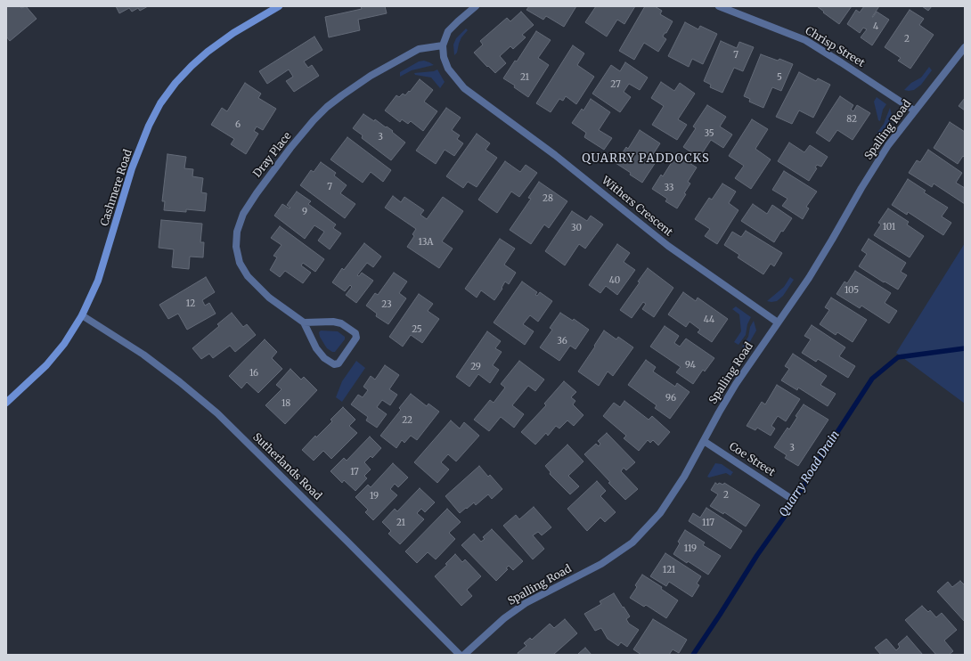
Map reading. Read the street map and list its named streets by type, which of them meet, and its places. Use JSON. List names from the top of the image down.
{
  "streets": {
    "street": [
      "Chrisp Street",
      "Spalling Road",
      "Dray Place",
      "Cashmere Road",
      "Withers Crescent",
      "Coe Street",
      "Sutherlands Road"
    ]
  },
  "crossings": [
    ["Chrisp Street", "Spalling Road"],
    ["Spalling Road", "Withers Crescent"],
    ["Spalling Road", "Coe Street"],
    ["Dray Place", "Withers Crescent"],
    ["Cashmere Road", "Sutherlands Road"]
  ],
  "districts": ["QUARRY PADDOCKS"],
  "water": ["Quarry Road Drain"],
  "house_numbers": [
    "4",
    "2",
    "7",
    "21",
    "5",
    "27",
    "82",
    "6",
    "35",
    "3",
    "7",
    "33",
    "28",
    "9",
    "101",
    "30",
    "13A",
    "40",
    "105",
    "12",
    "23",
    "44",
    "25",
    "36",
    "94",
    "29",
    "16",
    "96",
    "18",
    "22",
    "3",
    "17",
    "2",
    "19",
    "21",
    "117",
    "119",
    "121"
  ]
}
